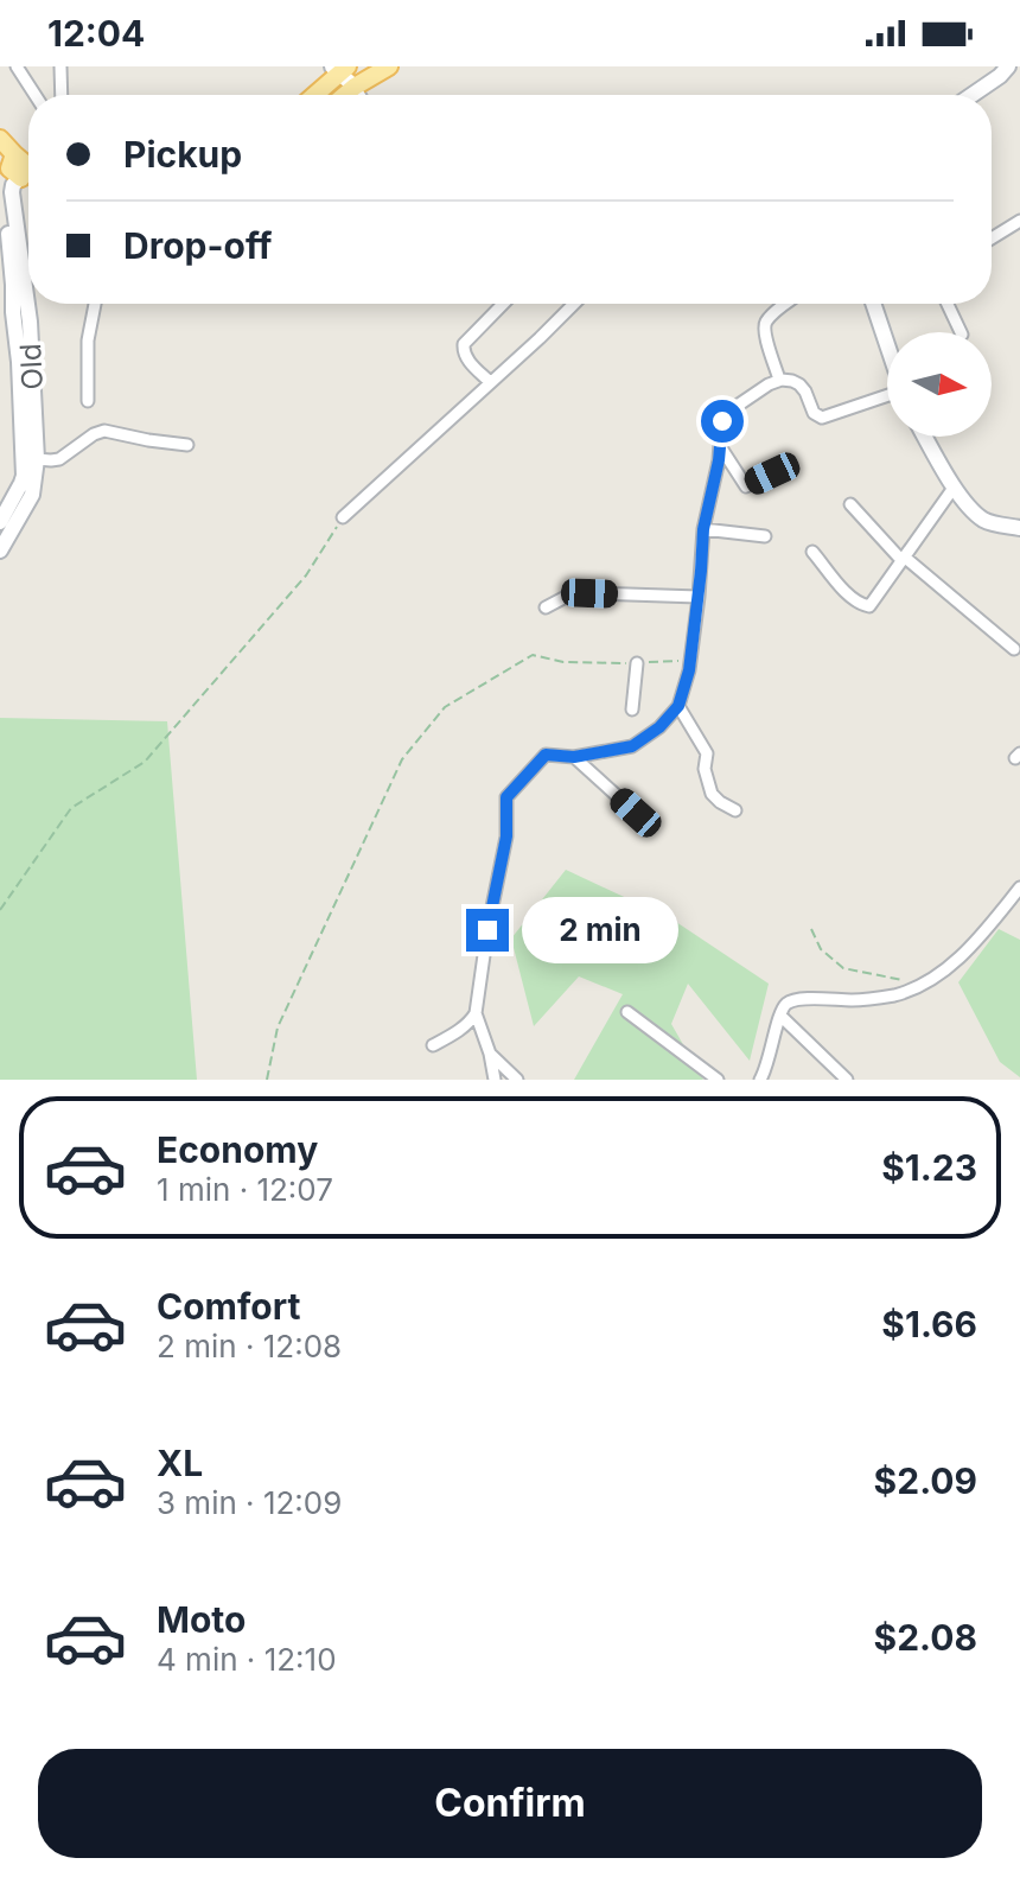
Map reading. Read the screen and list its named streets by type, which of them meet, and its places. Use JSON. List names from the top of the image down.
{
  "streets": {
    "main road": ["Old"]
  },
  "north": "right",
  "page": {
    "status": "12:04",
    "banner": ["Pickup", "Drop-off"],
    "bubble": "2 min",
    "list": [
      {
        "name": "Economy",
        "note": "1 min · 12:07",
        "value": "$1.23"
      },
      {
        "name": "Comfort",
        "note": "2 min · 12:08",
        "value": "$1.66"
      },
      {
        "name": "XL",
        "note": "3 min · 12:09",
        "value": "$2.09"
      },
      {
        "name": "Moto",
        "note": "4 min · 12:10",
        "value": "$2.08"
      }
    ],
    "buttons": "Confirm"
  }
}
